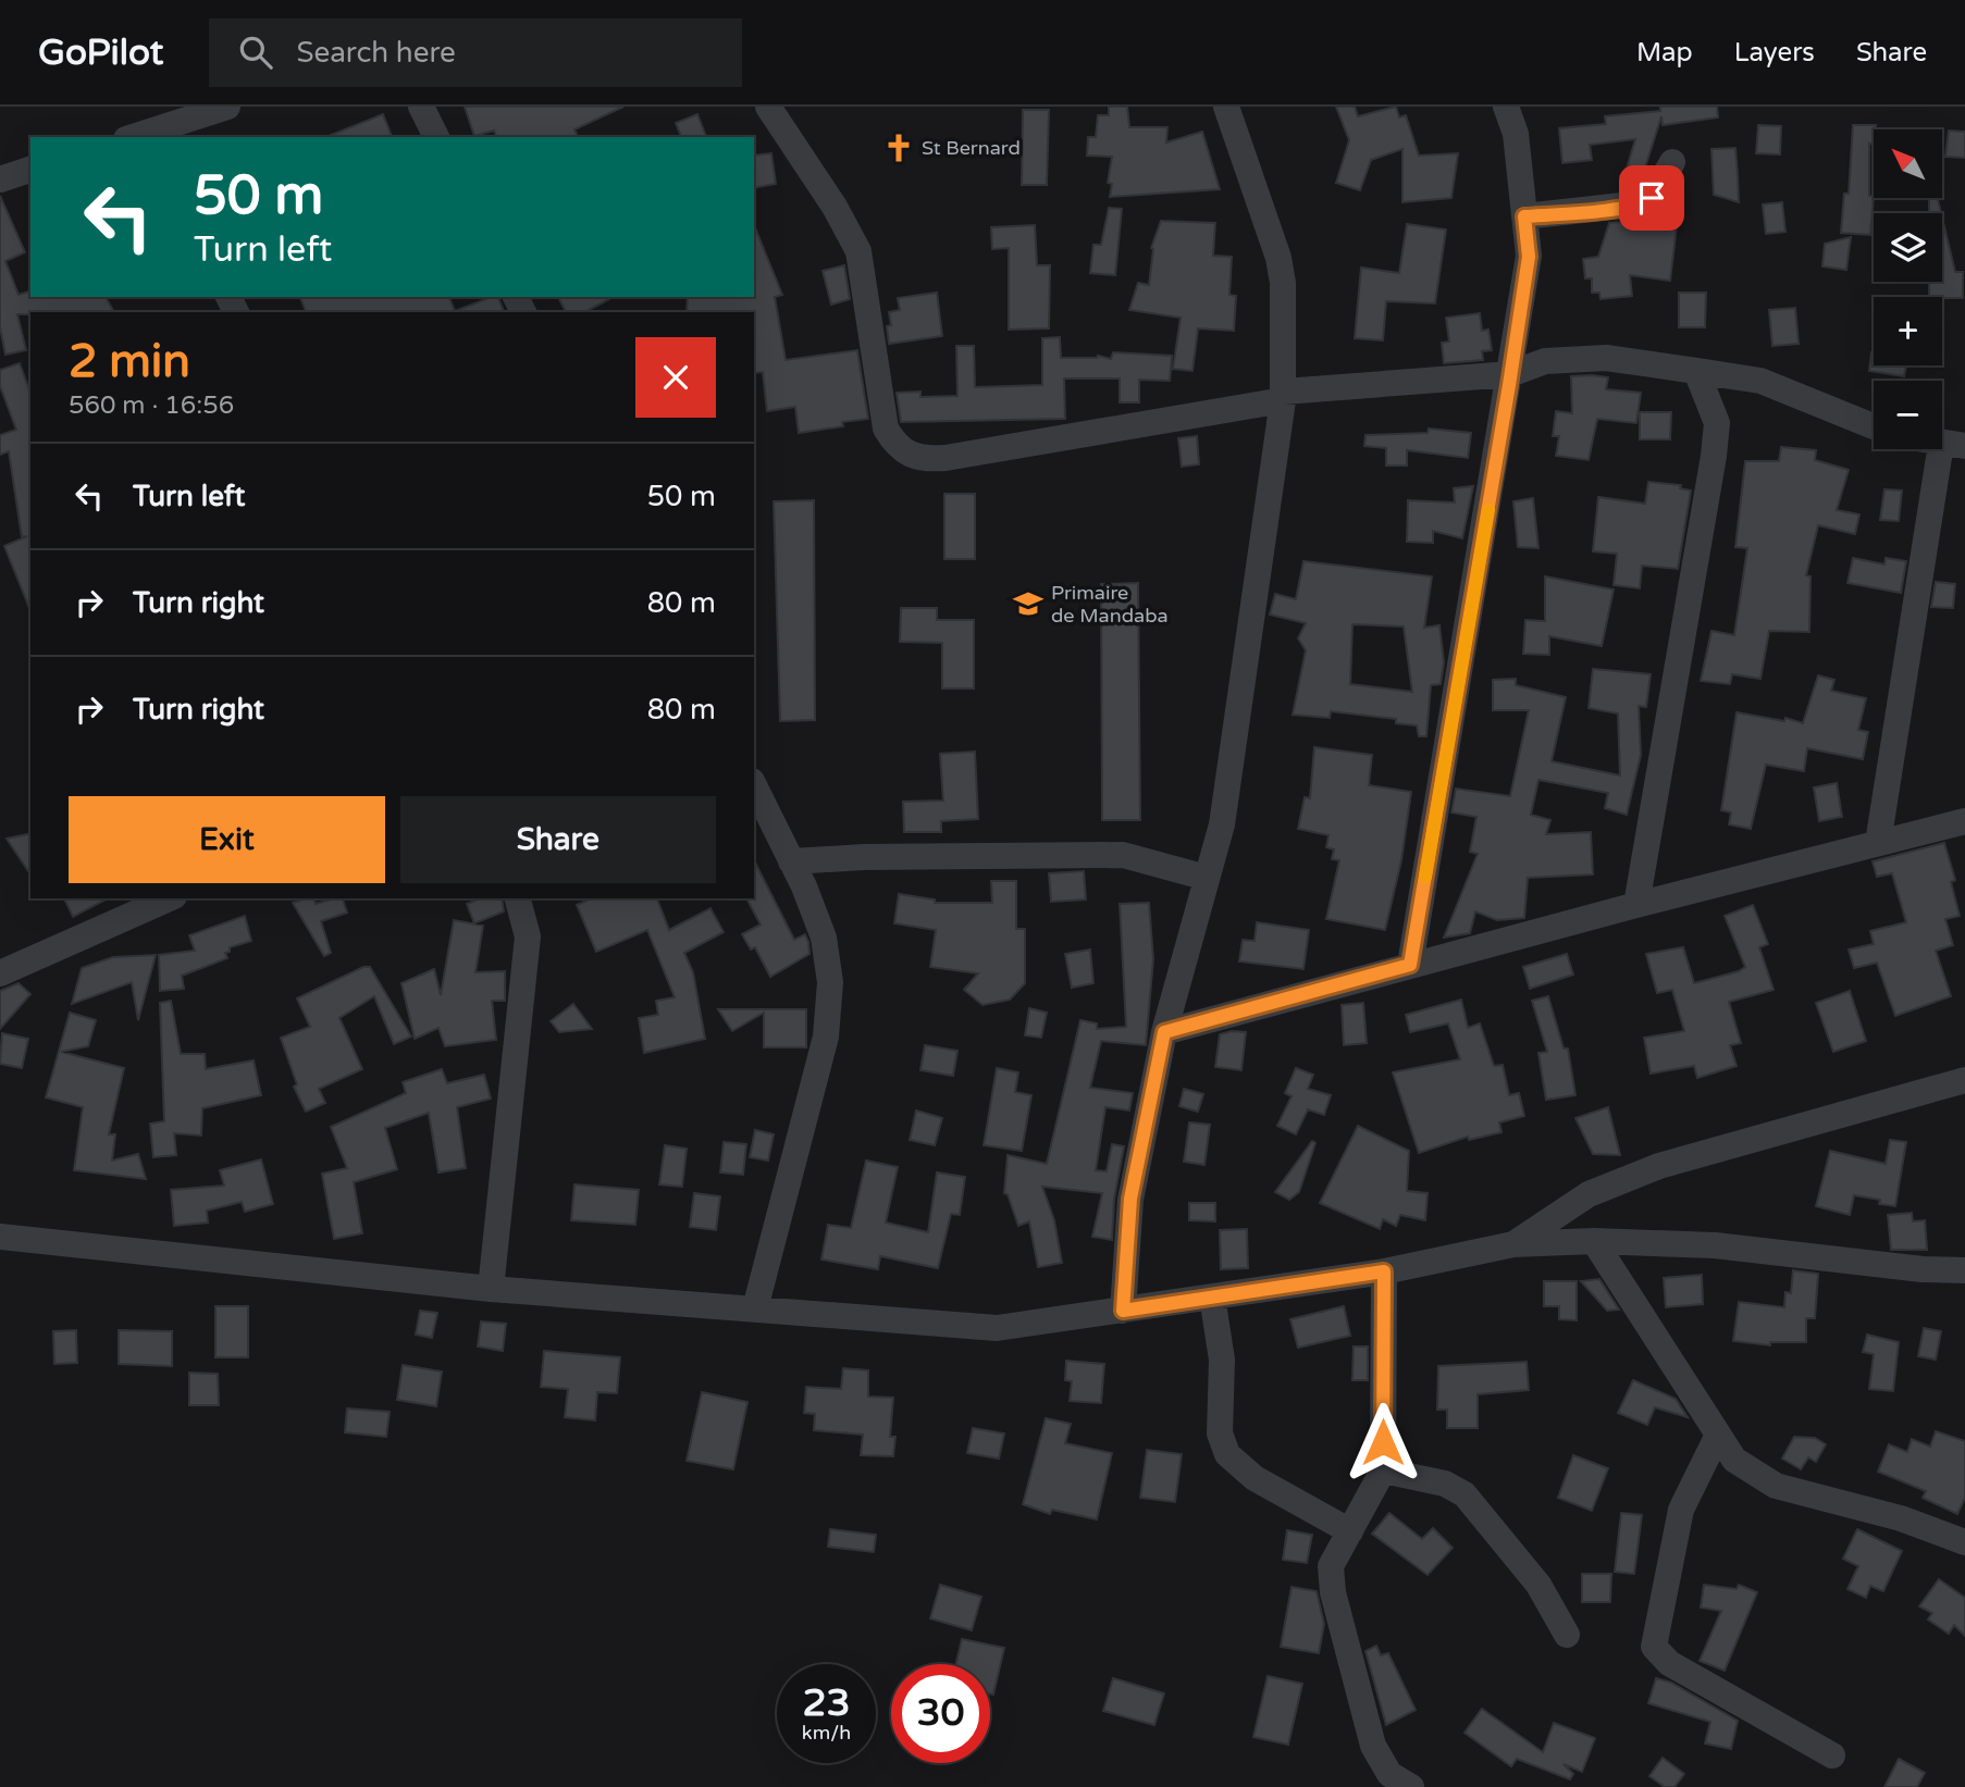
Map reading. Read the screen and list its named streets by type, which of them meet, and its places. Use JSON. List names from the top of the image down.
{
  "places": {
    "church": ["St Bernard"],
    "school or university": ["Primaire de Mandaba"]
  },
  "north": "top left",
  "page": {
    "header": "GoPilot",
    "search": "Search here",
    "nav": ["Map", "Layers", "Share"],
    "map_buttons": ["+", "−"],
    "turn": ["50 m", "Turn left"],
    "heading": ["2 min", "560 m · 16:56"],
    "list": [
      {
        "name": "Turn left",
        "value": "50 m"
      },
      {
        "name": "Turn right",
        "value": "80 m"
      },
      {
        "name": "Turn right",
        "value": "80 m"
      }
    ],
    "buttons": ["Exit", "Share"],
    "speed": "23 km/h",
    "limit": "30"
  }
}
